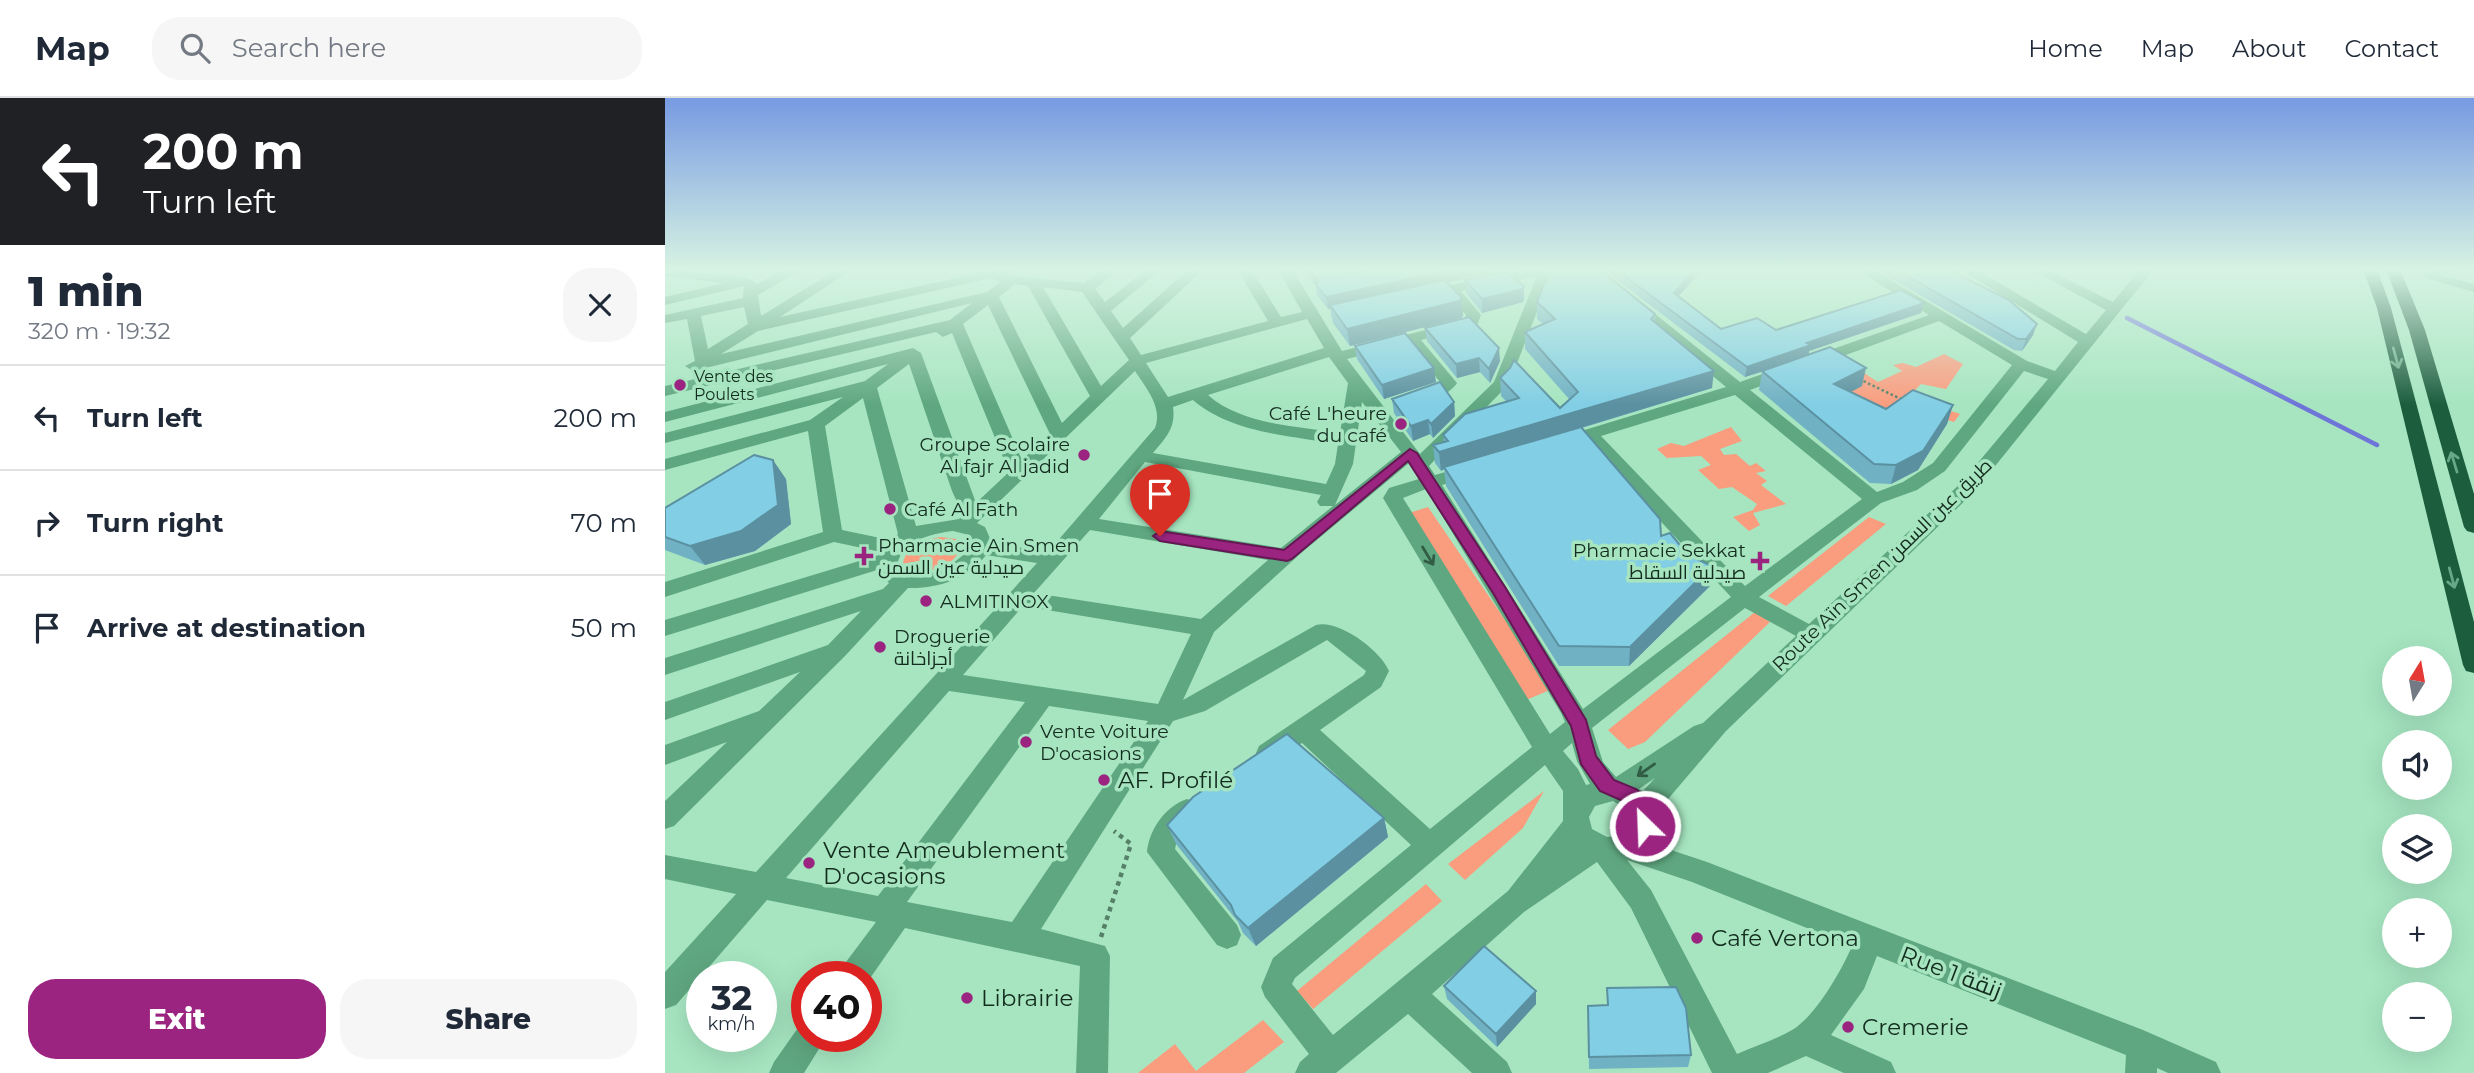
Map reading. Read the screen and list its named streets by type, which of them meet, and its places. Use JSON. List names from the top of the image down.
{
  "streets": {
    "street": ["Route Aïn Smen طريق عين السمن", "Rue 1 زنقة"]
  },
  "crossings": [
    ["Route Aïn Smen طريق عين السمن", "Rue 1 زنقة"]
  ],
  "places": {
    "other": [
      "Vente des Poulets",
      "Café L'heure du café",
      "Groupe Scolaire Al fajr Al jadid",
      "Café Al Fath",
      "ALMITINOX",
      "Droguerie أجزاخانة",
      "Vente Voiture D'ocasions",
      "AF. Profilé",
      "Vente Ameublement D'ocasions",
      "Café Vertona",
      "Librairie",
      "Cremerie"
    ],
    "health": ["Pharmacie Ain Smen صيدلية عين السمن", "Pharmacie Sekkat صيدلية السقاط"]
  },
  "north": "top",
  "page": {
    "header": "Map",
    "search": "Search here",
    "nav": [
      "Home",
      "Map",
      "About",
      "Contact"
    ],
    "turn": ["200 m", "Turn left"],
    "heading": ["1 min", "320 m · 19:32"],
    "list": [
      {
        "name": "Turn left",
        "value": "200 m"
      },
      {
        "name": "Turn right",
        "value": "70 m"
      },
      {
        "name": "Arrive at destination",
        "value": "50 m"
      }
    ],
    "map_buttons": ["+", "−"],
    "speed": "32 km/h",
    "limit": "40",
    "buttons": ["Exit", "Share"]
  }
}
